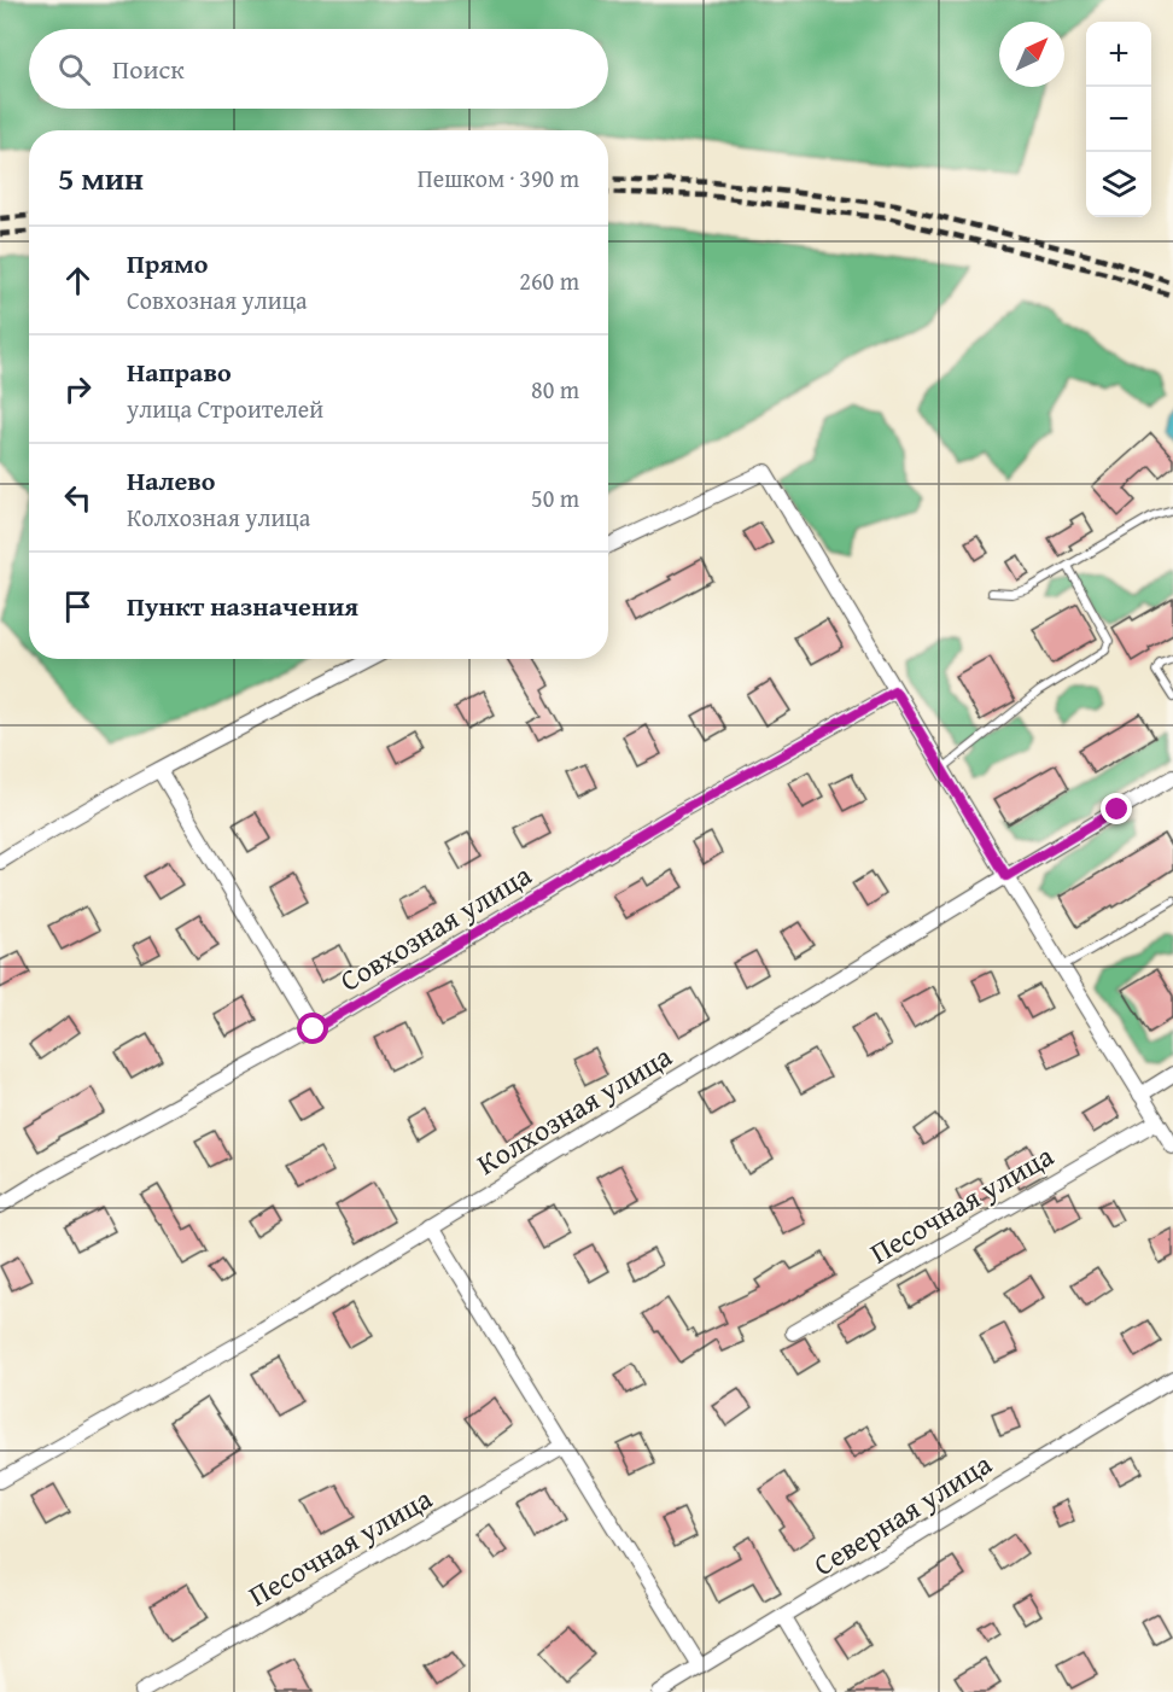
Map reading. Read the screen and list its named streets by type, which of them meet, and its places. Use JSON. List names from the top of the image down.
{
  "streets": {
    "street": [
      "Совхозная улица",
      "Колхозная улица",
      "Песочная улица",
      "Северная улица"
    ]
  },
  "north": "top right",
  "page": {
    "map_buttons": ["+", "−"],
    "search": "Поиск",
    "heading": ["5 мин", "Пешком · 390 m"],
    "list": [
      ["Прямо", "Совхозная улица", "260 m"],
      ["Направо", "улица Строителей", "80 m"],
      ["Налево", "Колхозная улица", "50 m"],
      "Пункт назначения"
    ]
  }
}
